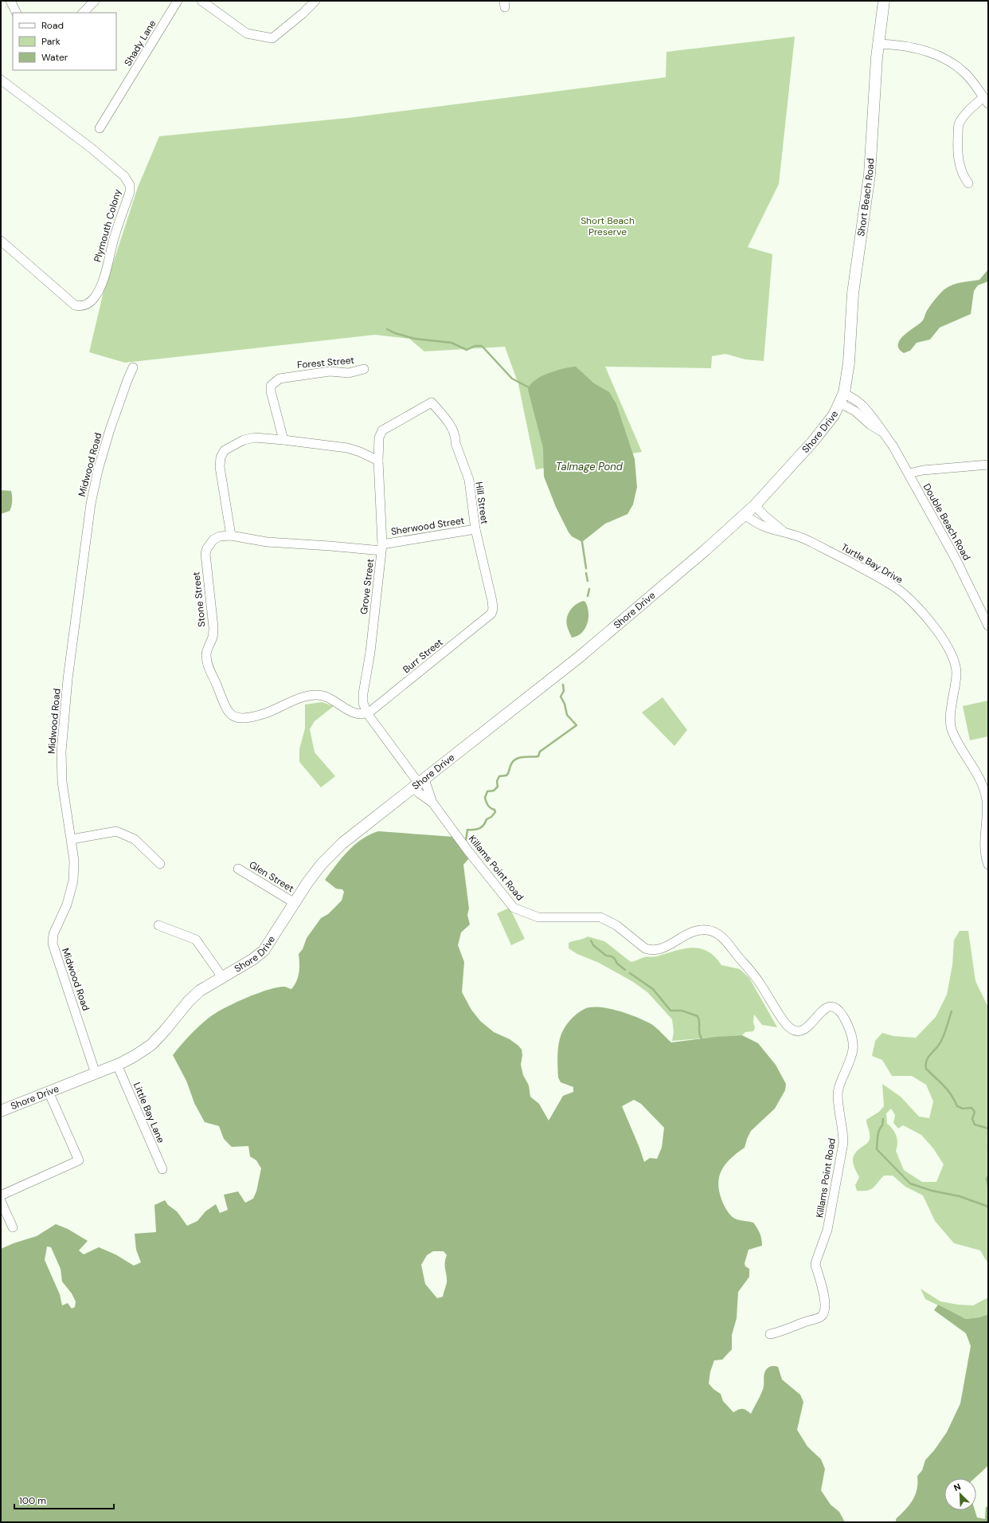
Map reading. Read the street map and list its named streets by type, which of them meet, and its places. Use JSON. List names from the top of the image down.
{
  "streets": {
    "main road": ["Short Beach Road", "Shore Drive"],
    "street": [
      "Shady Lane",
      "Plymouth Colony",
      "Forest Street",
      "Midwood Road",
      "Hill Street",
      "Double Beach Road",
      "Sherwood Street",
      "Turtle Bay Drive",
      "Grove Street",
      "Stone Street",
      "Burr Street",
      "Killams Point Road",
      "Glen Street",
      "Little Bay Lane"
    ]
  },
  "crossings": [
    ["Short Beach Road", "Shore Drive"],
    ["Short Beach Road", "Double Beach Road"],
    ["Shore Drive", "Midwood Road"],
    ["Shore Drive", "Double Beach Road"],
    ["Shore Drive", "Turtle Bay Drive"],
    ["Shore Drive", "Grove Street"],
    ["Shore Drive", "Killams Point Road"],
    ["Shore Drive", "Glen Street"],
    ["Shore Drive", "Little Bay Lane"],
    ["Hill Street", "Sherwood Street"],
    ["Hill Street", "Grove Street"],
    ["Hill Street", "Burr Street"],
    ["Sherwood Street", "Grove Street"],
    ["Sherwood Street", "Stone Street"],
    ["Grove Street", "Stone Street"],
    ["Grove Street", "Burr Street"],
    ["Grove Street", "Killams Point Road"],
    ["Stone Street", "Burr Street"]
  ],
  "water": ["Talmage Pond"],
  "parks": ["Short Beach Preserve"],
  "legend": ["Road", "Park", "Water"],
  "scale_bar": "100 m",
  "north": "top left"
}
